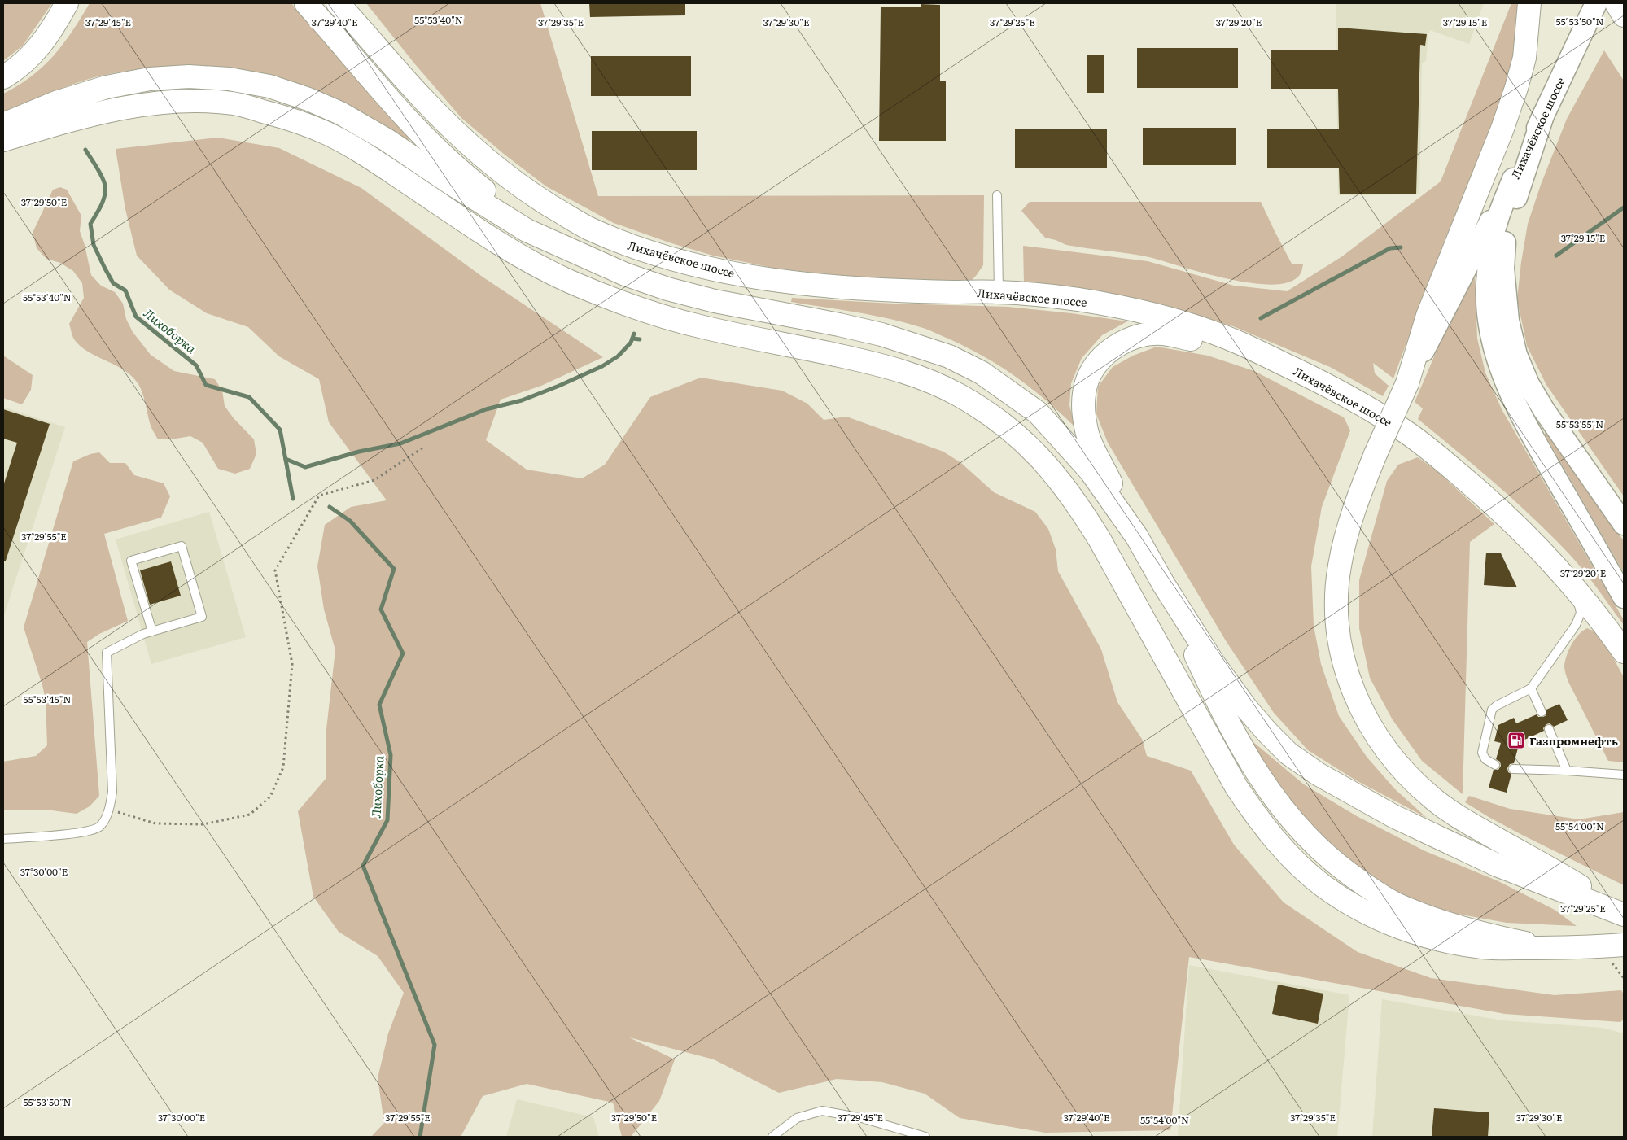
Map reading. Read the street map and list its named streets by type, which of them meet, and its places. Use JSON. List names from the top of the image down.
{
  "streets": {
    "main road": ["Лихачёвское шоссе"]
  },
  "water": ["Лихоборка"],
  "places": {
    "fuel station": ["Газпромнефть"]
  },
  "coordinates": [
    "55°53'40\"N",
    "55°53'50\"N",
    "37°29'40\"E",
    "37°29'30\"E",
    "37°29'15\"E",
    "37°29'45\"E",
    "37°29'35\"E",
    "37°29'25\"E",
    "37°29'20\"E",
    "37°29'50\"E",
    "55°53'55\"N",
    "37°29'55\"E",
    "55°53'45\"N",
    "55°54'00\"N",
    "37°30'00\"E"
  ]
}
